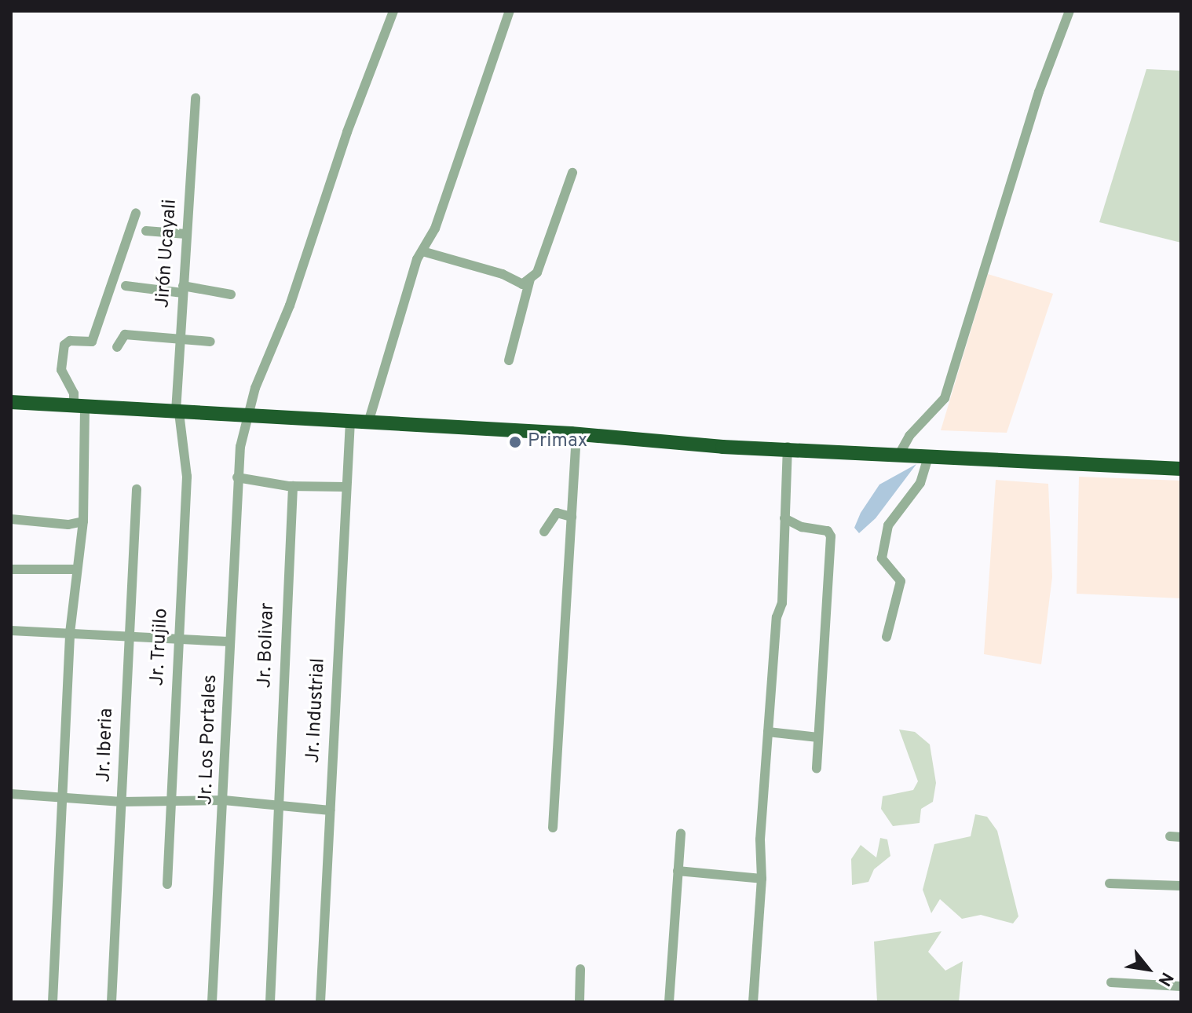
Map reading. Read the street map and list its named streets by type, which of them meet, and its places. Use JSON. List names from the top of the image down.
{
  "streets": {
    "street": [
      "Jirón Ucayali",
      "Jr. Bolivar",
      "Jr. Trujilo",
      "Jr. Industrial",
      "Jr. Los Portales",
      "Jr. Iberia"
    ]
  },
  "crossings": [
    ["Jirón Ucayali", "Jr. Trujilo"]
  ],
  "places": ["Primax"],
  "north": "bottom right"
}
